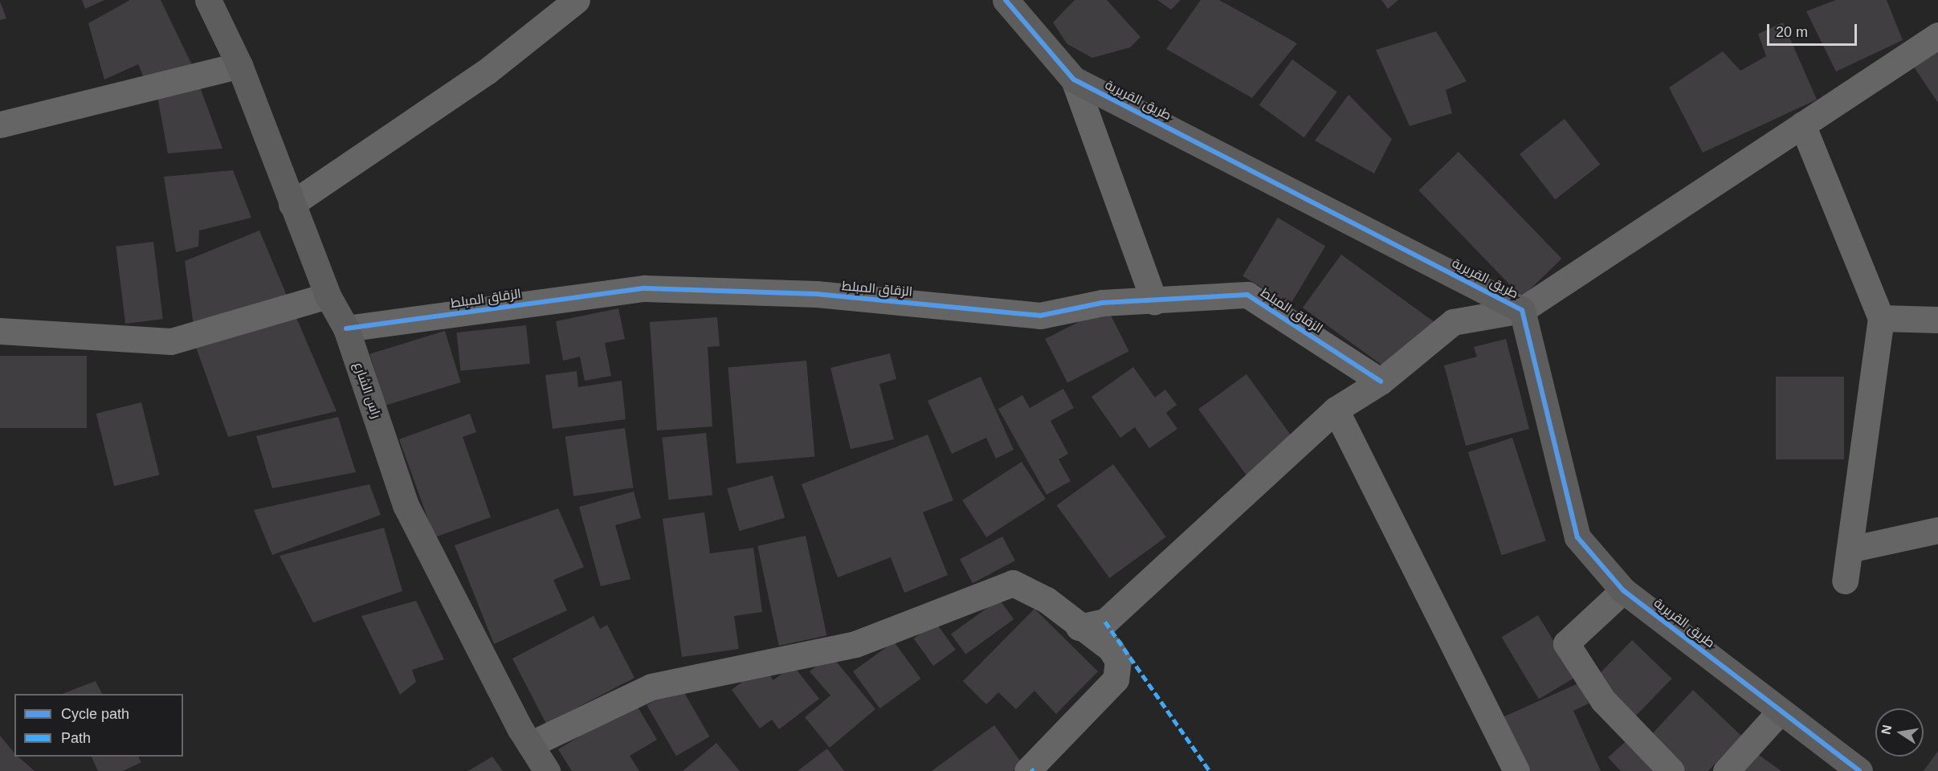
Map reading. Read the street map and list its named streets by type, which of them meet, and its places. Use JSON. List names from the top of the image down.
{
  "streets": {
    "street": ["طريق القريرية", "الزقاق المبلط", "راس الشارع"]
  },
  "crossings": [
    ["الزقاق المبلط", "راس الشارع"]
  ],
  "legend": ["Cycle path", "Path"],
  "scale_bar": "20 m",
  "north": "left"
}
